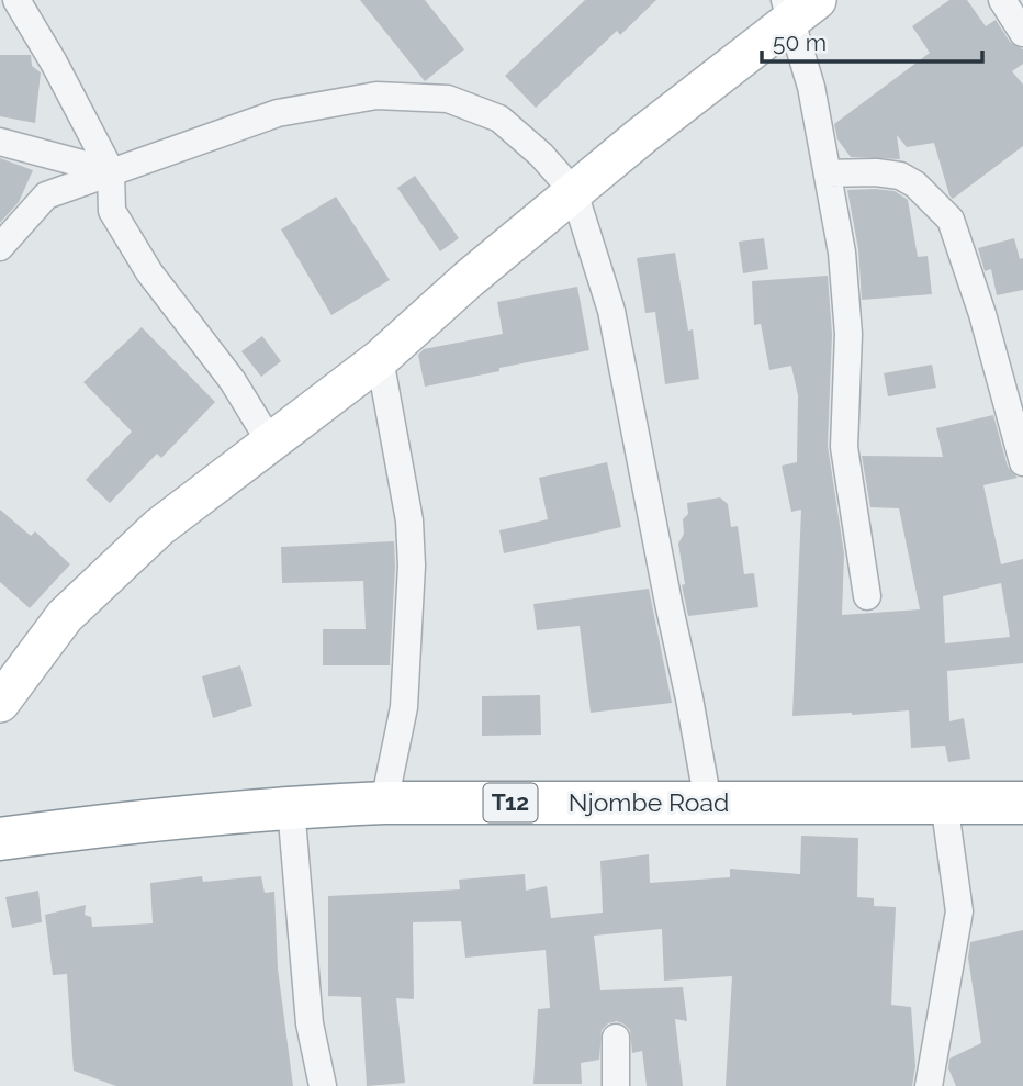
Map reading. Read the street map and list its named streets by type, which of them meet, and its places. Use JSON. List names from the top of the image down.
{
  "streets": {
    "highway": ["T12", "Njombe Road"]
  },
  "scale_bar": "50 m"
}
